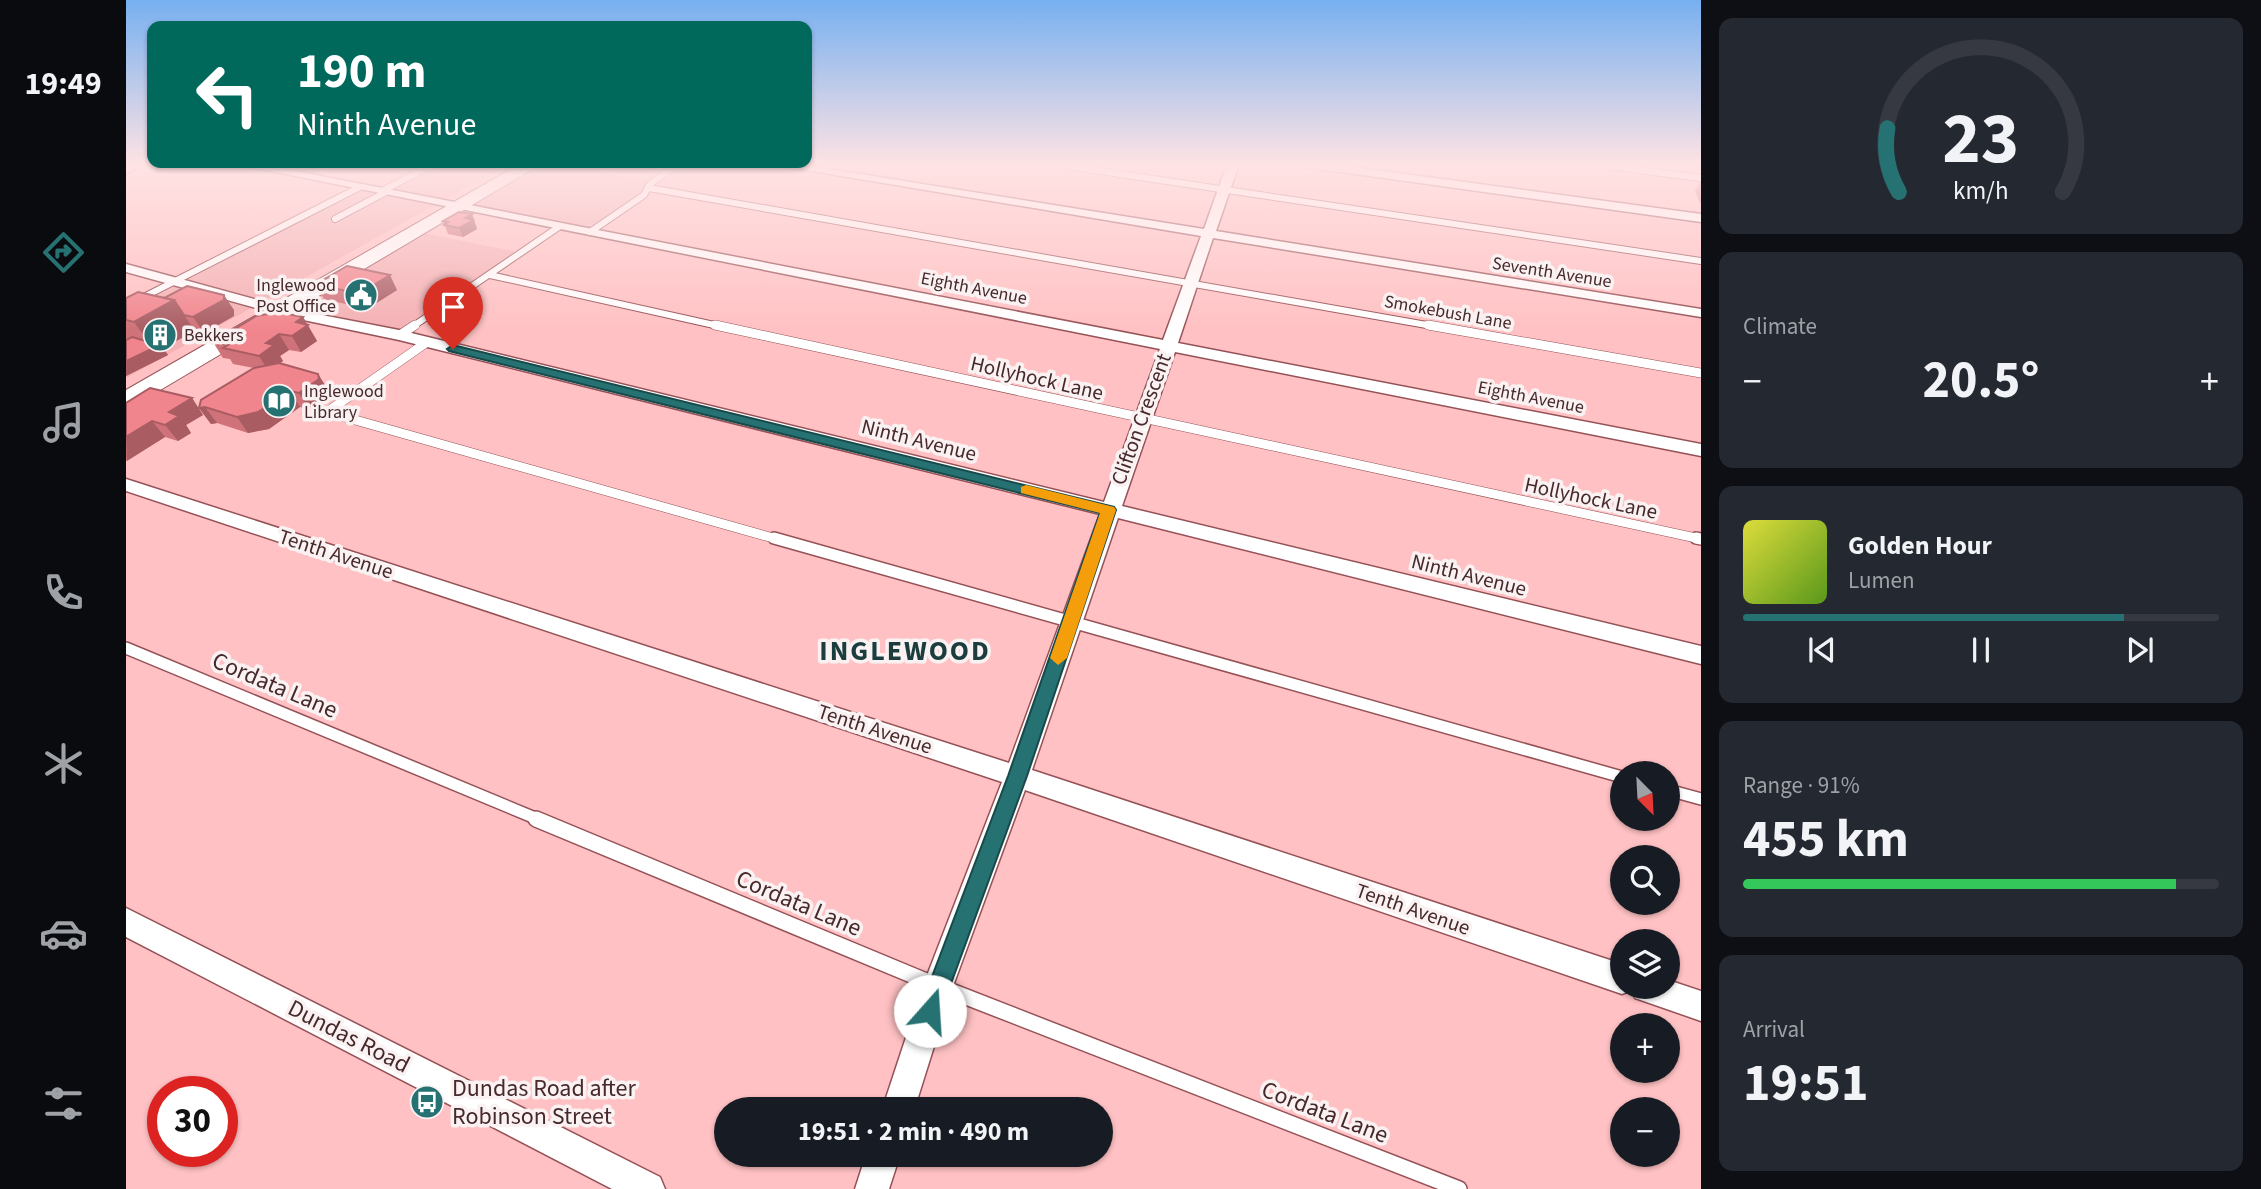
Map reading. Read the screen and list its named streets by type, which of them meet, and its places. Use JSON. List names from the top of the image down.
{
  "streets": {
    "street": [
      "Seventh Avenue",
      "Eighth Avenue",
      "Clifton Crescent",
      "Ninth Avenue",
      "Tenth Avenue",
      "Dundas Road"
    ],
    "lane": ["Smokebush Lane", "Hollyhock Lane", "Cordata Lane"]
  },
  "crossings": [
    ["Seventh Avenue", "Clifton Crescent"],
    ["Eighth Avenue", "Clifton Crescent"],
    ["Smokebush Lane", "Clifton Crescent"],
    ["Hollyhock Lane", "Clifton Crescent"],
    ["Clifton Crescent", "Ninth Avenue"],
    ["Clifton Crescent", "Tenth Avenue"],
    ["Clifton Crescent", "Cordata Lane"]
  ],
  "districts": ["INGLEWOOD"],
  "places": {
    "public building": ["Inglewood Post Office"],
    "building": ["Bekkers"],
    "library": ["Inglewood Library"],
    "bus stop": ["Dundas Road after Robinson Street"]
  },
  "north": "bottom right",
  "page": {
    "tabs": "19:49",
    "turn": ["190 m", "Ninth Avenue"],
    "tile": [
      "Climate",
      ["Range · 91%", "455 km"],
      ["Arrival", "19:51"]
    ],
    "heat": ["−", "20.5°", "+"],
    "song": ["Golden Hour", "Lumen"],
    "map_buttons": ["+", "−"],
    "limit": "30",
    "trip": "19:51 · 2 min · 490 m",
    "gauge": ["23", "km/h"]
  }
}
